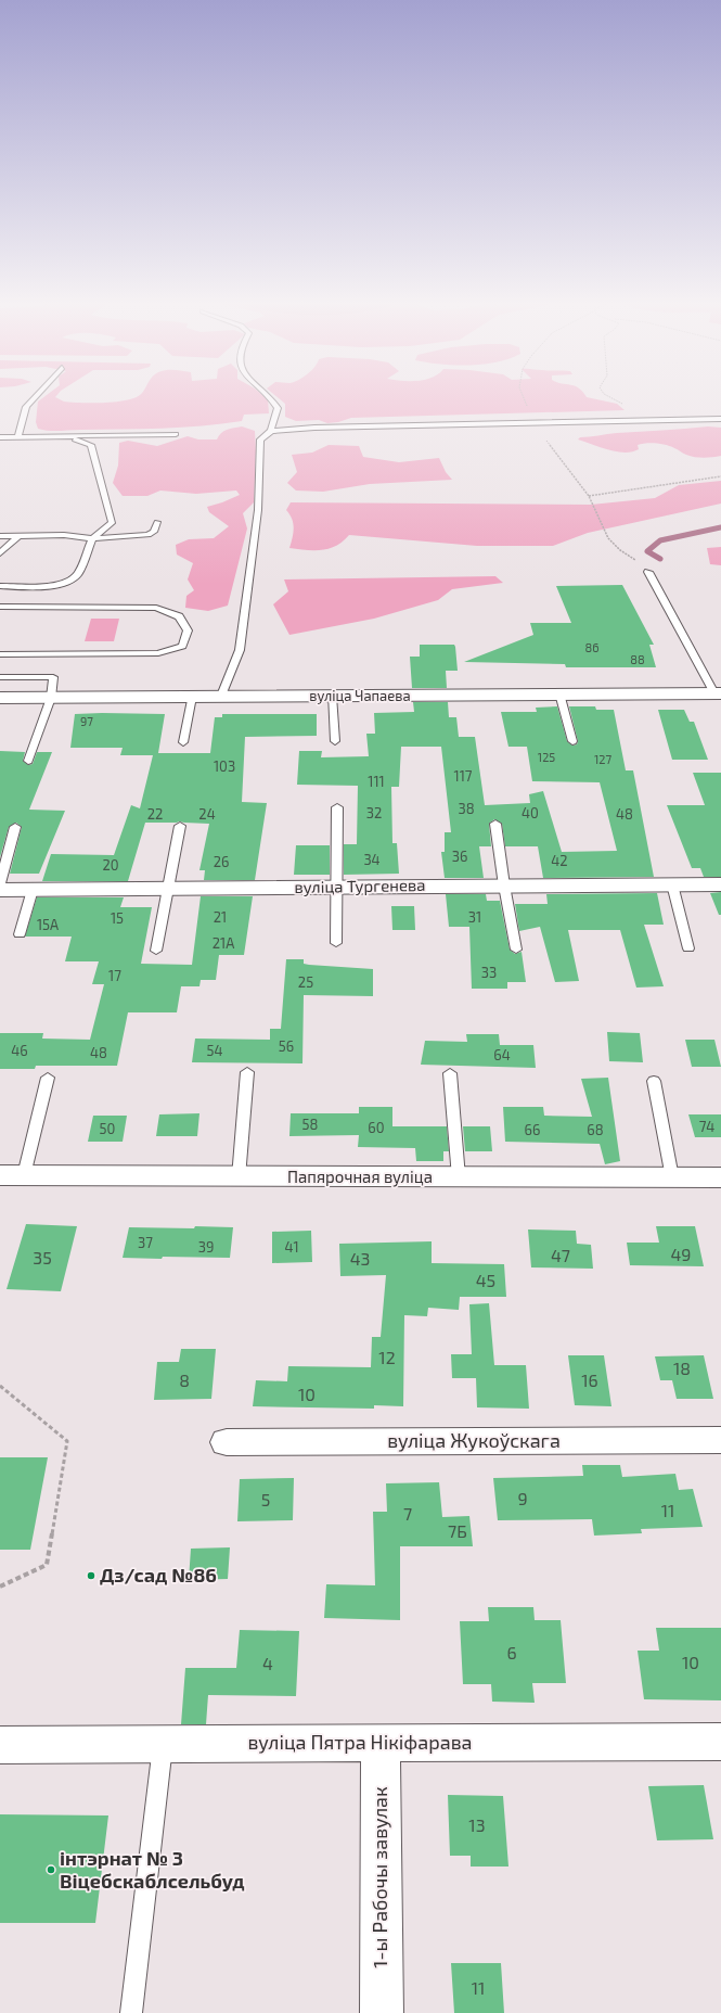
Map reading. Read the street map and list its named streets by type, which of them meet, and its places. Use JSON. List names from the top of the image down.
{
  "streets": {
    "street": [
      "вуліца Чапаева",
      "вуліца Тургенева",
      "Папярочная вуліца",
      "вуліца Жукоўскага",
      "вуліца Пятра Нікіфарава",
      "1-ы Рабочы завулак"
    ]
  },
  "crossings": [
    ["вуліца Пятра Нікіфарава", "1-ы Рабочы завулак"]
  ],
  "places": ["Дз/сад №86", "інтэрнат № 3 Віцебскаблсельбуд"],
  "house_numbers": [
    "86",
    "88",
    "97",
    "125",
    "127",
    "103",
    "117",
    "111",
    "38",
    "32",
    "40",
    "22",
    "24",
    "48",
    "36",
    "34",
    "42",
    "26",
    "20",
    "21",
    "31",
    "15",
    "15А",
    "21А",
    "33",
    "17",
    "25",
    "56",
    "46",
    "54",
    "48",
    "64",
    "58",
    "74",
    "60",
    "50",
    "66",
    "68",
    "37",
    "39",
    "41",
    "49",
    "47",
    "35",
    "43",
    "45",
    "12",
    "18",
    "8",
    "16",
    "10",
    "9",
    "5",
    "11",
    "7",
    "7Б",
    "6",
    "10",
    "4",
    "13",
    "11"
  ]
}
